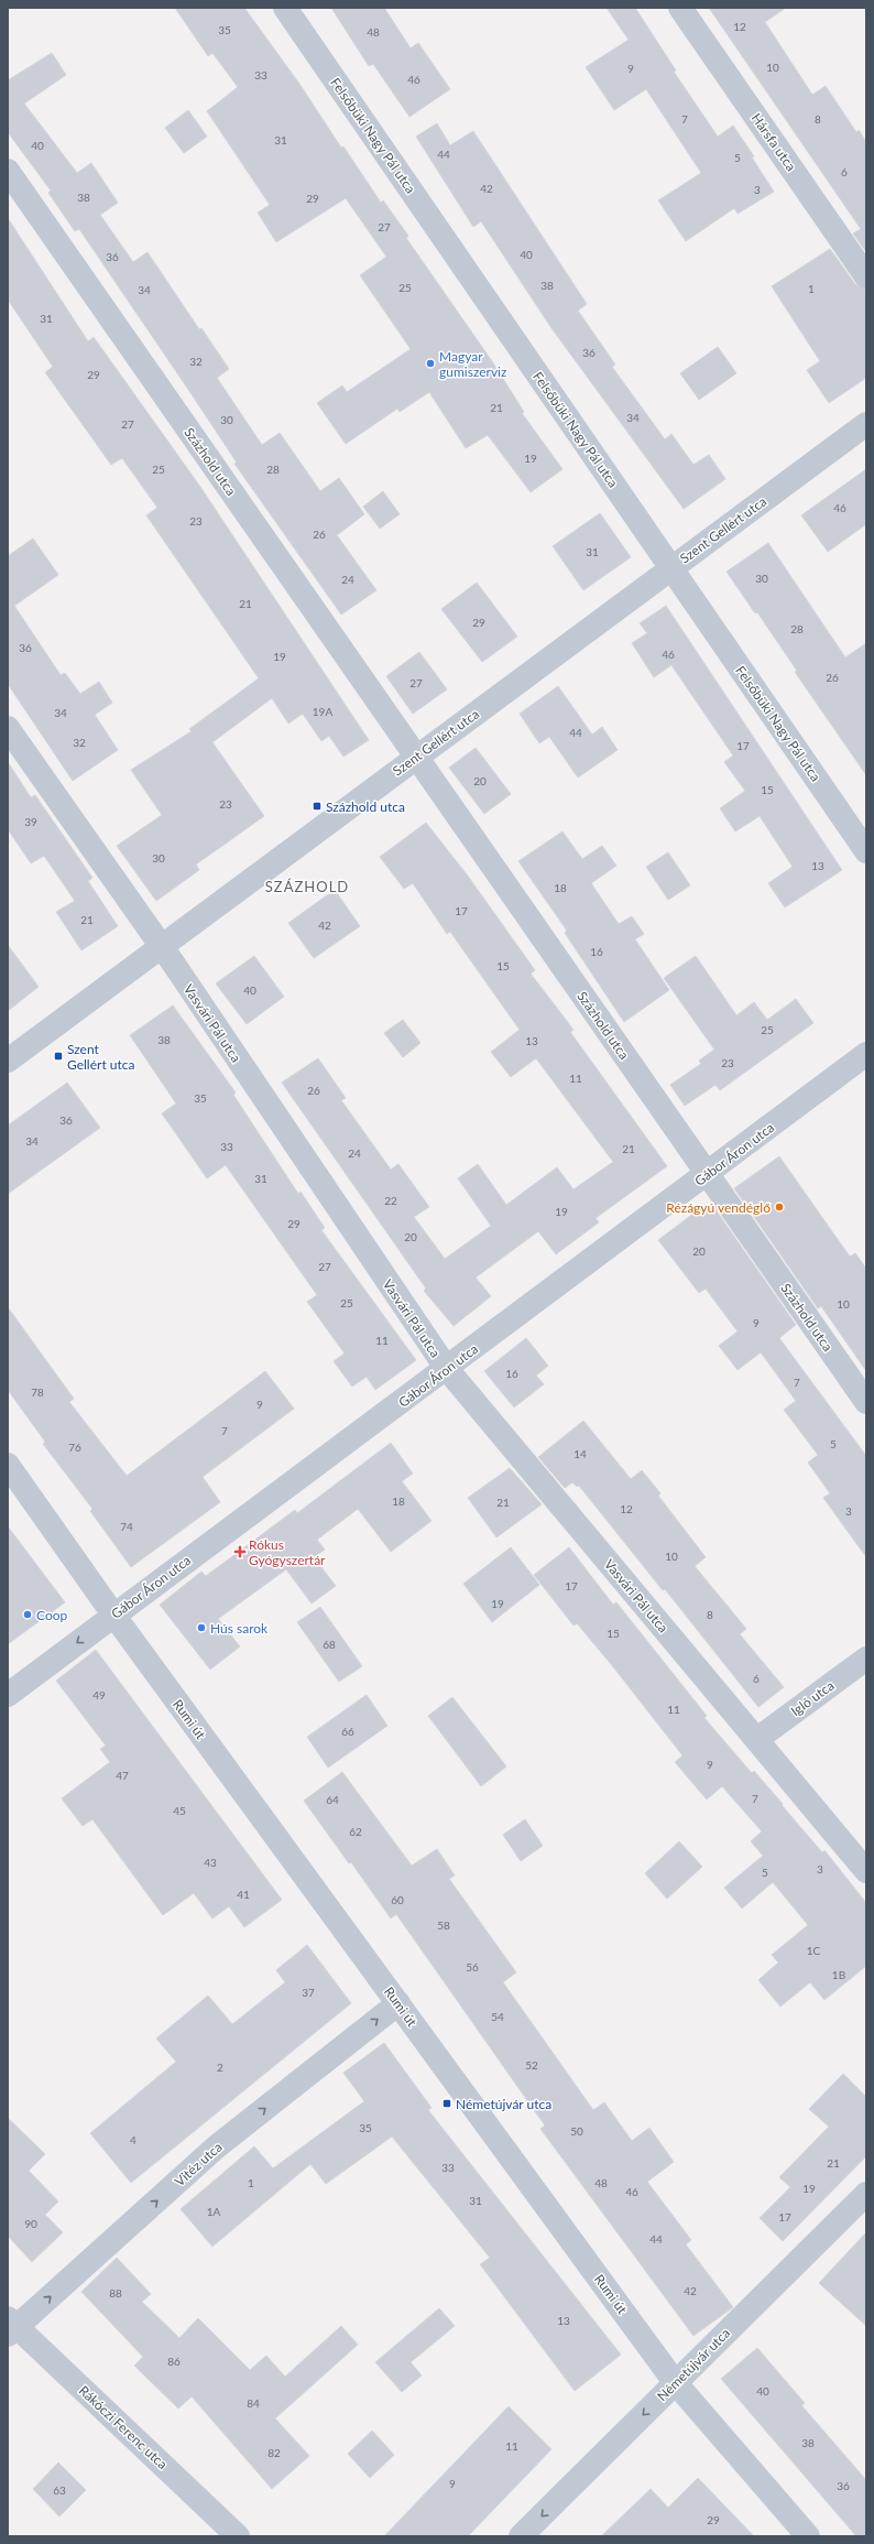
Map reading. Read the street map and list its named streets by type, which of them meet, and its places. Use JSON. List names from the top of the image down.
{
  "streets": {
    "street": [
      "Felsőbüki Nagy Pál utca",
      "Hársfa utca",
      "Százhold utca",
      "Szent Gellért utca",
      "Vasvári Pál utca",
      "Gábor Áron utca",
      "Igló utca",
      "Rumi út",
      "Vitéz utca",
      "Németújvár utca",
      "Rákóczi Ferenc utca"
    ]
  },
  "crossings": [
    ["Felsőbüki Nagy Pál utca", "Szent Gellért utca"],
    ["Százhold utca", "Szent Gellért utca"],
    ["Százhold utca", "Gábor Áron utca"],
    ["Szent Gellért utca", "Vasvári Pál utca"],
    ["Vasvári Pál utca", "Gábor Áron utca"],
    ["Vasvári Pál utca", "Igló utca"],
    ["Gábor Áron utca", "Rumi út"],
    ["Rumi út", "Vitéz utca"],
    ["Rumi út", "Németújvár utca"],
    ["Vitéz utca", "Rákóczi Ferenc utca"]
  ],
  "one_way": ["Vitéz utca", "Németújvár utca"],
  "districts": ["SZÁZHOLD"],
  "places": {
    "other": [
      "Magyar gumiszerviz",
      "Rézágyú vendéglő",
      "Coop",
      "Hús sarok"
    ],
    "transit": ["Százhold utca", "Szent Gellért utca", "Németújvár utca"],
    "health": ["Rókus Gyógyszertár"]
  },
  "house_numbers": [
    "12",
    "35",
    "48",
    "10",
    "9",
    "33",
    "46",
    "7",
    "8",
    "31",
    "40",
    "44",
    "5",
    "6",
    "42",
    "3",
    "38",
    "29",
    "27",
    "40",
    "36",
    "38",
    "25",
    "1",
    "34",
    "31",
    "36",
    "32",
    "29",
    "21",
    "34",
    "30",
    "27",
    "19",
    "25",
    "28",
    "46",
    "23",
    "26",
    "31",
    "30",
    "24",
    "21",
    "29",
    "28",
    "36",
    "46",
    "19",
    "26",
    "27",
    "19A",
    "34",
    "44",
    "32",
    "17",
    "20",
    "15",
    "23",
    "39",
    "30",
    "13",
    "18",
    "17",
    "21",
    "42",
    "16",
    "15",
    "40",
    "25",
    "38",
    "13",
    "23",
    "11",
    "26",
    "35",
    "36",
    "34",
    "33",
    "21",
    "24",
    "31",
    "22",
    "19",
    "29",
    "20",
    "20",
    "27",
    "25",
    "10",
    "9",
    "11",
    "16",
    "7",
    "78",
    "9",
    "7",
    "5",
    "76",
    "14",
    "18",
    "21",
    "12",
    "3",
    "74",
    "10",
    "17",
    "19",
    "8",
    "15",
    "68",
    "6",
    "49",
    "11",
    "66",
    "9",
    "47",
    "7",
    "64",
    "45",
    "62",
    "43",
    "3",
    "5",
    "41",
    "60",
    "58",
    "1C",
    "56",
    "1B",
    "37",
    "54",
    "52",
    "2",
    "35",
    "50",
    "4",
    "21",
    "33",
    "1",
    "48",
    "19",
    "46",
    "31",
    "1A",
    "17",
    "90",
    "44",
    "42",
    "88",
    "13",
    "86",
    "40",
    "84",
    "38",
    "11",
    "82",
    "9",
    "36",
    "63",
    "29"
  ]
}
